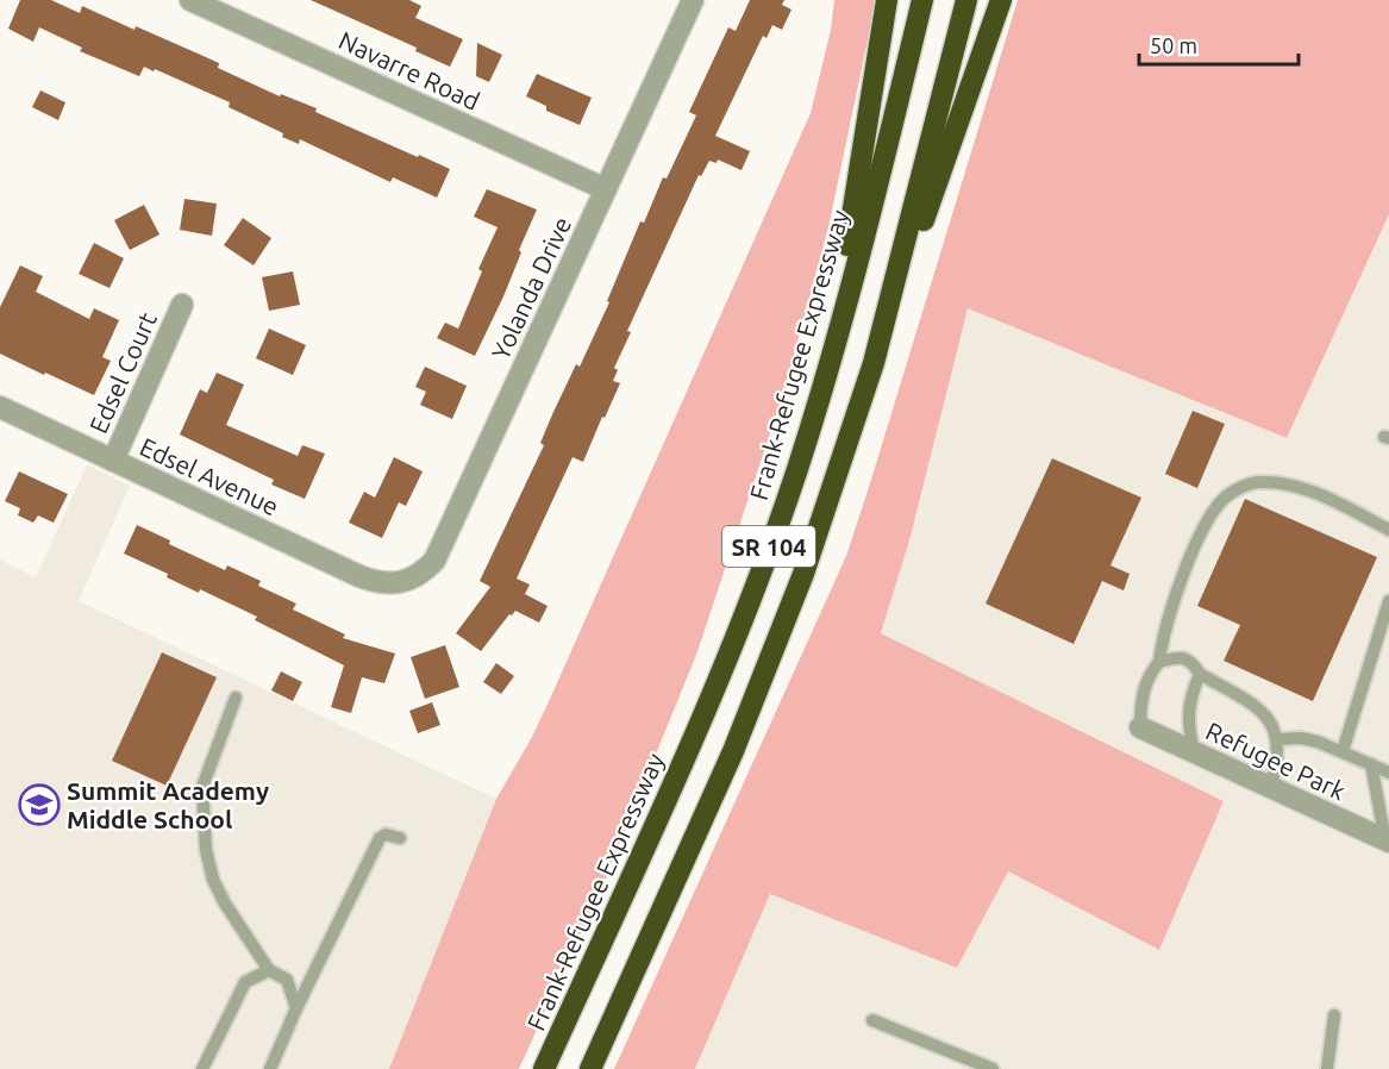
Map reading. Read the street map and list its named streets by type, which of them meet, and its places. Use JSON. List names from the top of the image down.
{
  "streets": {
    "highway": ["Frank-Refugee Expressway", "SR 104"],
    "street": [
      "Navarre Road",
      "Yolanda Drive",
      "Edsel Court",
      "Edsel Avenue",
      "Refugee Park"
    ]
  },
  "crossings": [
    ["Navarre Road", "Yolanda Drive"],
    ["Yolanda Drive", "Edsel Avenue"],
    ["Edsel Court", "Edsel Avenue"]
  ],
  "places": {
    "school or university": ["Summit Academy Middle School"]
  },
  "scale_bar": "50 m"
}
